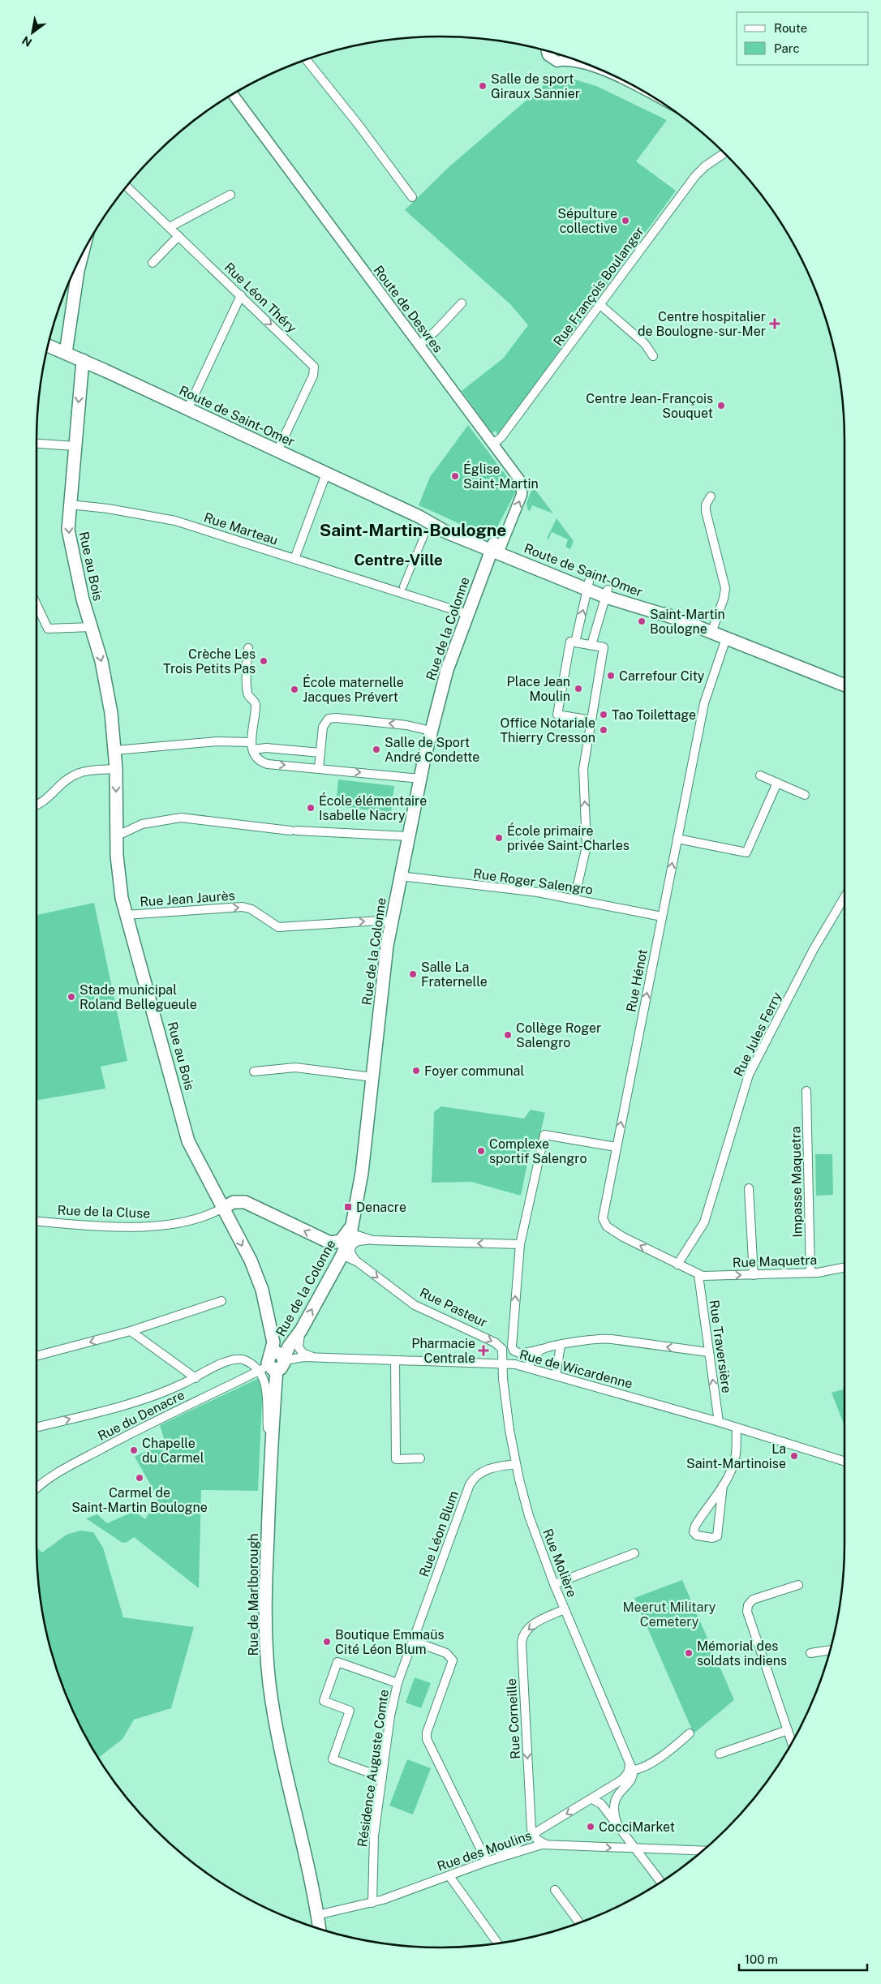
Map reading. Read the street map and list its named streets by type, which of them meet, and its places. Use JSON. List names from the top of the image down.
{
  "streets": {
    "main road": [
      "Route de Saint-Omer",
      "Rue au Bois",
      "Rue de la Colonne",
      "Rue de Marlborough"
    ],
    "street": [
      "Rue François Boulanger",
      "Rue Léon Théry",
      "Route de Desvres",
      "Rue Marteau",
      "Rue Roger Salengro",
      "Rue Jean Jaurès",
      "Rue Hénot",
      "Rue Jules Ferry",
      "Impasse Maquetra",
      "Rue de la Cluse",
      "Rue Maquetra",
      "Rue Pasteur",
      "Rue Traversière",
      "Rue de Wicardenne",
      "Rue du Denacre",
      "Rue Léon Blum",
      "Rue Molière",
      "Rue Corneille",
      "Résidence Auguste Comte",
      "Rue des Moulins"
    ]
  },
  "crossings": [
    ["Rue François Boulanger", "Route de Desvres"],
    ["Rue Léon Théry", "Route de Saint-Omer"],
    ["Route de Desvres", "Route de Saint-Omer"],
    ["Route de Desvres", "Rue de la Colonne"],
    ["Route de Saint-Omer", "Rue au Bois"],
    ["Route de Saint-Omer", "Rue de la Colonne"],
    ["Route de Saint-Omer", "Rue Hénot"],
    ["Rue Marteau", "Rue au Bois"],
    ["Rue Marteau", "Rue de la Colonne"],
    ["Rue au Bois", "Rue de la Colonne"],
    ["Rue au Bois", "Rue Jean Jaurès"],
    ["Rue au Bois", "Rue de la Cluse"],
    ["Rue au Bois", "Rue de Wicardenne"],
    ["Rue au Bois", "Rue du Denacre"],
    ["Rue au Bois", "Rue de Marlborough"],
    ["Rue de la Colonne", "Rue Roger Salengro"],
    ["Rue de la Colonne", "Rue Jean Jaurès"],
    ["Rue de la Colonne", "Rue Pasteur"],
    ["Rue de la Colonne", "Rue de Wicardenne"],
    ["Rue de la Colonne", "Rue du Denacre"],
    ["Rue de la Colonne", "Rue de Marlborough"],
    ["Rue Roger Salengro", "Rue Hénot"],
    ["Rue Hénot", "Rue Jules Ferry"],
    ["Rue Hénot", "Rue Maquetra"],
    ["Rue Hénot", "Rue Traversière"],
    ["Impasse Maquetra", "Rue Maquetra"],
    ["Rue Maquetra", "Rue Traversière"],
    ["Rue Pasteur", "Rue de Wicardenne"],
    ["Rue Pasteur", "Rue Molière"],
    ["Rue Traversière", "Rue de Wicardenne"],
    ["Rue de Wicardenne", "Rue du Denacre"],
    ["Rue de Wicardenne", "Rue Molière"],
    ["Rue de Wicardenne", "Rue de Marlborough"],
    ["Rue du Denacre", "Rue de Marlborough"],
    ["Rue Léon Blum", "Rue Molière"],
    ["Rue Léon Blum", "Résidence Auguste Comte"],
    ["Rue Molière", "Rue Corneille"],
    ["Rue de Marlborough", "Rue des Moulins"],
    ["Résidence Auguste Comte", "Rue des Moulins"]
  ],
  "one_way": [
    "Rue Léon Théry",
    "Rue au Bois",
    "Rue Jean Jaurès",
    "Rue Hénot",
    "Rue Maquetra",
    "Rue Pasteur",
    "Rue Traversière",
    "Rue Corneille"
  ],
  "districts": ["Saint-Martin-Boulogne", "Centre-Ville"],
  "parks": ["Meerut Military Cemetery"],
  "places": {
    "other": [
      "Salle de sport Giraux Sannier",
      "Sépulture collective",
      "Centre Jean-François Souquet",
      "Église Saint-Martin",
      "Saint-Martin Boulogne",
      "Crèche Les Trois Petits Pas",
      "Carrefour City",
      "Place Jean Moulin",
      "École maternelle Jacques Prévert",
      "Tao Toilettage",
      "Office Notariale Thierry Cresson",
      "Salle de Sport André Condette",
      "École élémentaire Isabelle Nacry",
      "École primaire privée Saint-Charles",
      "Salle La Fraternelle",
      "Stade municipal Roland Bellegueule",
      "Collège Roger Salengro",
      "Foyer communal",
      "Complexe sportif Salengro",
      "Chapelle du Carmel",
      "La Saint-Martinoise",
      "Carmel de Saint-Martin Boulogne",
      "Boutique Emmaüs Cité Léon Blum",
      "Mémorial des soldats indiens",
      "CocciMarket"
    ],
    "health": ["Centre hospitalier de Boulogne-sur-Mer", "Pharmacie Centrale"],
    "transit": ["Denacre"]
  },
  "legend": ["Route", "Parc"],
  "scale_bar": "100 m",
  "north": "bottom left"
}
